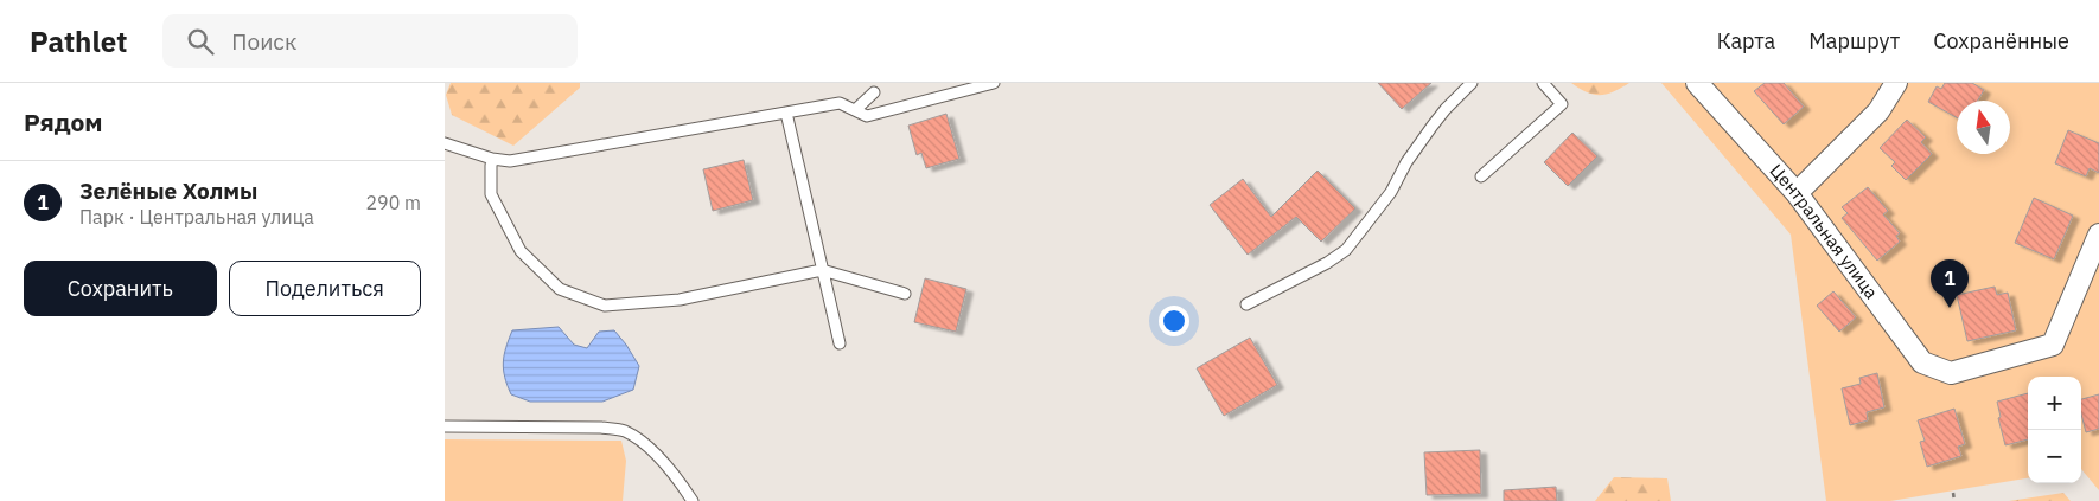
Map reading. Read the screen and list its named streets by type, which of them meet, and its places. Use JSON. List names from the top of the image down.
{
  "streets": {
    "street": ["Центральная улица"]
  },
  "north": "top",
  "page": {
    "header": "Pathlet",
    "search": "Поиск",
    "nav": ["Карта", "Маршрут", "Сохранённые"],
    "heading": "Рядом",
    "list": [
      {
        "mark": "1",
        "name": "Зелёные Холмы",
        "note": "Парк · Центральная улица",
        "value": "290 m"
      }
    ],
    "buttons": ["Сохранить", "Поделиться"],
    "pins": "1",
    "map_buttons": ["+", "−"]
  }
}
